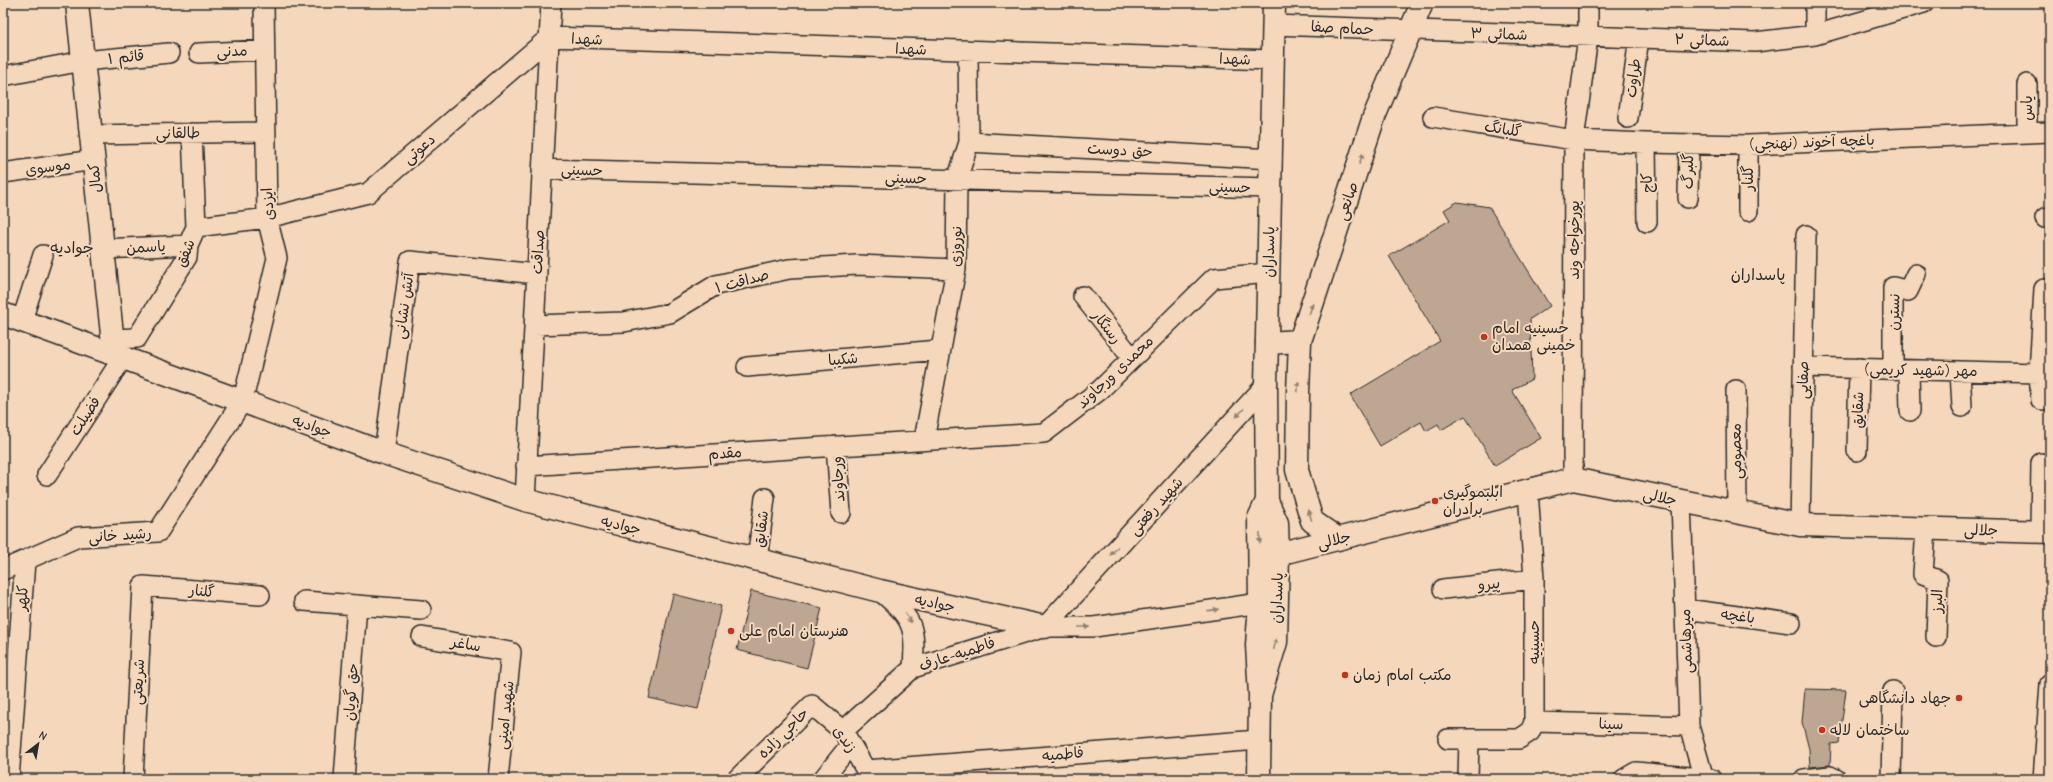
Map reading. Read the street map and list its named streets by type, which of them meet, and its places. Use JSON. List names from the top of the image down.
{
  "streets": {
    "main road": [
      "کمال",
      "صانعی",
      "پاسداران",
      "جوادیه",
      "جلالی"
    ],
    "street": [
      "حمام صفا",
      "شمائی ۳",
      "شهدا",
      "شمائی ۲",
      "مدنی",
      "قائم ۱",
      "طراوت",
      "یاس",
      "گلبانگ",
      "طالقانی",
      "باغچه آخوند (نهنجی)",
      "دعوتی",
      "حق دوست",
      "موسوی",
      "حسینی",
      "گلبرگ",
      "گلنار",
      "کاج",
      "ایزدی",
      "پورخواجه وند",
      "نوروزی",
      "یاسمن",
      "صداقت",
      "شفق",
      "صداقت ۱",
      "آتش نشانی",
      "نسترن",
      "رستگار",
      "شکیبا",
      "مهر (شهید کریمی)",
      "محمدی ورجاوند",
      "صفایی",
      "شقایق",
      "فضیلت",
      "معصومی",
      "مقدم",
      "ورجاوند",
      "شهید رفعتی",
      "شقابق",
      "رشید خانی",
      "پیرو",
      "کلهر",
      "البرز",
      "باغچه",
      "میرهاشمی",
      "حسینیه",
      "ساغر",
      "فاطمیه-عارف",
      "شریعتی",
      "حق گویان",
      "شهید امینی",
      "سینا",
      "حاجي زاده",
      "زندی",
      "فاطمیه"
    ]
  },
  "crossings": [
    ["حمام صفا", "شمائی ۳"],
    ["حمام صفا", "صانعی"],
    ["حمام صفا", "پاسداران"],
    ["شمائی ۳", "شمائی ۲"],
    ["شمائی ۳", "صانعی"],
    ["شمائی ۳", "پورخواجه وند"],
    ["شهدا", "دعوتی"],
    ["شهدا", "نوروزی"],
    ["شهدا", "صداقت"],
    ["شهدا", "پاسداران"],
    ["شمائی ۲", "طراوت"],
    ["شمائی ۲", "پورخواجه وند"],
    ["مدنی", "ایزدی"],
    ["قائم ۱", "کمال"],
    ["یاس", "باغچه آخوند (نهنجی)"],
    ["گلبانگ", "باغچه آخوند (نهنجی)"],
    ["گلبانگ", "پورخواجه وند"],
    ["طالقانی", "کمال"],
    ["طالقانی", "ایزدی"],
    ["طالقانی", "شفق"],
    ["باغچه آخوند (نهنجی)", "گلبرگ"],
    ["باغچه آخوند (نهنجی)", "گلنار"],
    ["باغچه آخوند (نهنجی)", "کاج"],
    ["باغچه آخوند (نهنجی)", "پورخواجه وند"],
    ["دعوتی", "ایزدی"],
    ["دعوتی", "صداقت"],
    ["دعوتی", "شفق"],
    ["حق دوست", "نوروزی"],
    ["حق دوست", "پاسداران"],
    ["موسوی", "کمال"],
    ["حسینی", "نوروزی"],
    ["حسینی", "صداقت"],
    ["حسینی", "پاسداران"],
    ["کمال", "یاسمن"],
    ["کمال", "شفق"],
    ["کمال", "فضیلت"],
    ["کمال", "جوادیه"],
    ["گلنار", "شریعتی"],
    ["صانعی", "جلالی"],
    ["ایزدی", "جوادیه"],
    ["ایزدی", "رشید خانی"],
    ["پورخواجه وند", "جلالی"],
    ["نوروزی", "صداقت ۱"],
    ["نوروزی", "شکیبا"],
    ["نوروزی", "محمدی ورجاوند"],
    ["نوروزی", "مقدم"],
    ["یاسمن", "شفق"],
    ["صداقت", "صداقت ۱"],
    ["صداقت", "آتش نشانی"],
    ["صداقت", "جوادیه"],
    ["صداقت", "مقدم"],
    ["پاسداران", "محمدی ورجاوند"],
    ["پاسداران", "جوادیه"],
    ["پاسداران", "جلالی"],
    ["پاسداران", "شهید رفعتی"],
    ["پاسداران", "فاطمیه"],
    ["شفق", "فضیلت"],
    ["شفق", "جوادیه"],
    ["آتش نشانی", "جوادیه"],
    ["نسترن", "مهر (شهید کریمی)"],
    ["رستگار", "محمدی ورجاوند"],
    ["مهر (شهید کریمی)", "صفایی"],
    ["مهر (شهید کریمی)", "شقایق"],
    ["محمدی ورجاوند", "مقدم"],
    ["صفایی", "جلالی"],
    ["فضیلت", "جوادیه"],
    ["جوادیه", "شهید رفعتی"],
    ["جوادیه", "شقابق"],
    ["جوادیه", "رشید خانی"],
    ["جوادیه", "فاطمیه-عارف"],
    ["معصومی", "جلالی"],
    ["مقدم", "ورجاوند"],
    ["جلالی", "البرز"],
    ["جلالی", "میرهاشمی"],
    ["جلالی", "حسینیه"],
    ["شهید رفعتی", "فاطمیه-عارف"],
    ["رشید خانی", "کلهر"],
    ["پیرو", "حسینیه"],
    ["باغچه", "میرهاشمی"],
    ["میرهاشمی", "سینا"],
    ["حسینیه", "سینا"],
    ["ساغر", "شهید امینی"],
    ["فاطمیه-عارف", "زندی"],
    ["حاجي زاده", "زندی"],
    ["زندی", "فاطمیه"]
  ],
  "one_way": ["صانعی", "شهید رفعتی"],
  "districts": ["جوادیه", "پاسداران"],
  "places": [
    "حسینیه امام خمینی همدان",
    "ابلبموگیری برادران",
    "هنرستان امام علی",
    "مکتب امام زمان",
    "جهاد دانشگاهی",
    "ساختمان لاله"
  ],
  "north": "top right"
}
